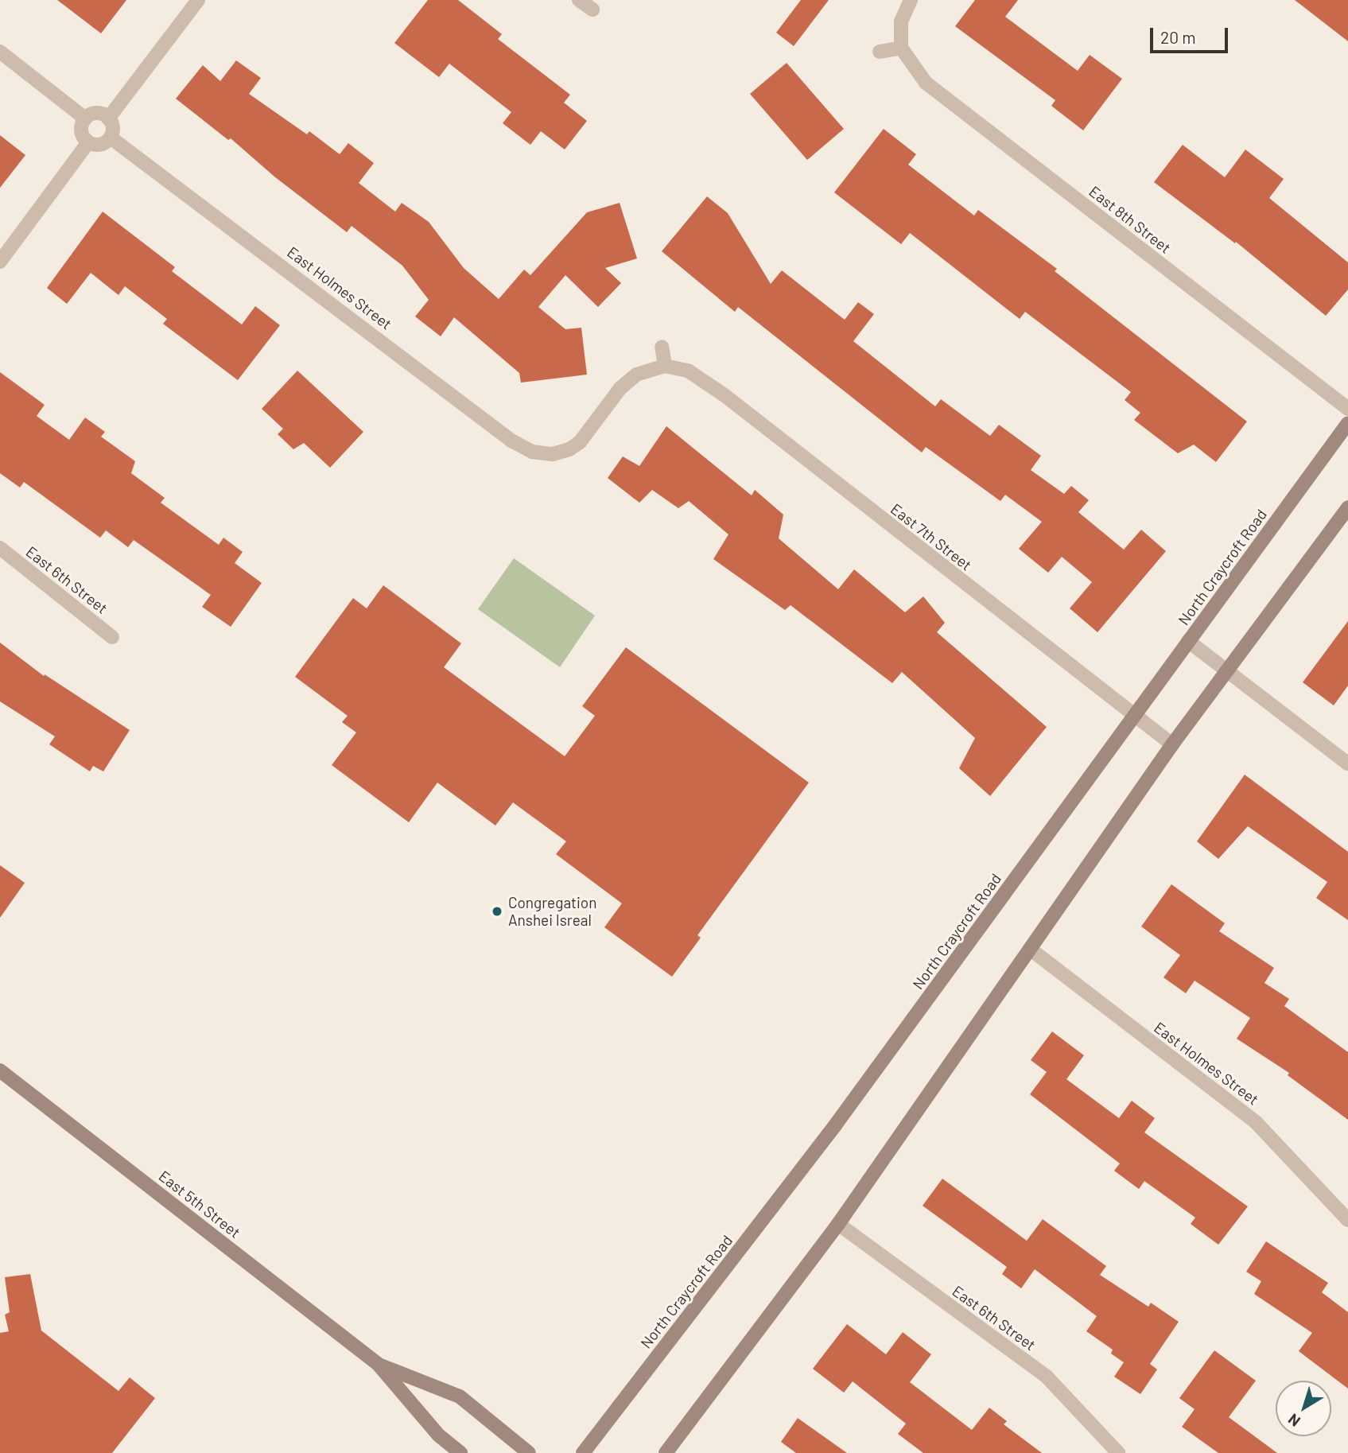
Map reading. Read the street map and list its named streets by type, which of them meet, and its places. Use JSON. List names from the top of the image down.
{
  "streets": {
    "main road": ["North Craycroft Road", "East 5th Street"],
    "street": [
      "East 8th Street",
      "East Holmes Street",
      "East 7th Street",
      "East 6th Street"
    ]
  },
  "crossings": [
    ["East Holmes Street", "East 7th Street"],
    ["East 7th Street", "North Craycroft Road"]
  ],
  "places": ["Congregation Anshei Isreal"],
  "scale_bar": "20 m",
  "north": "bottom left"
}
